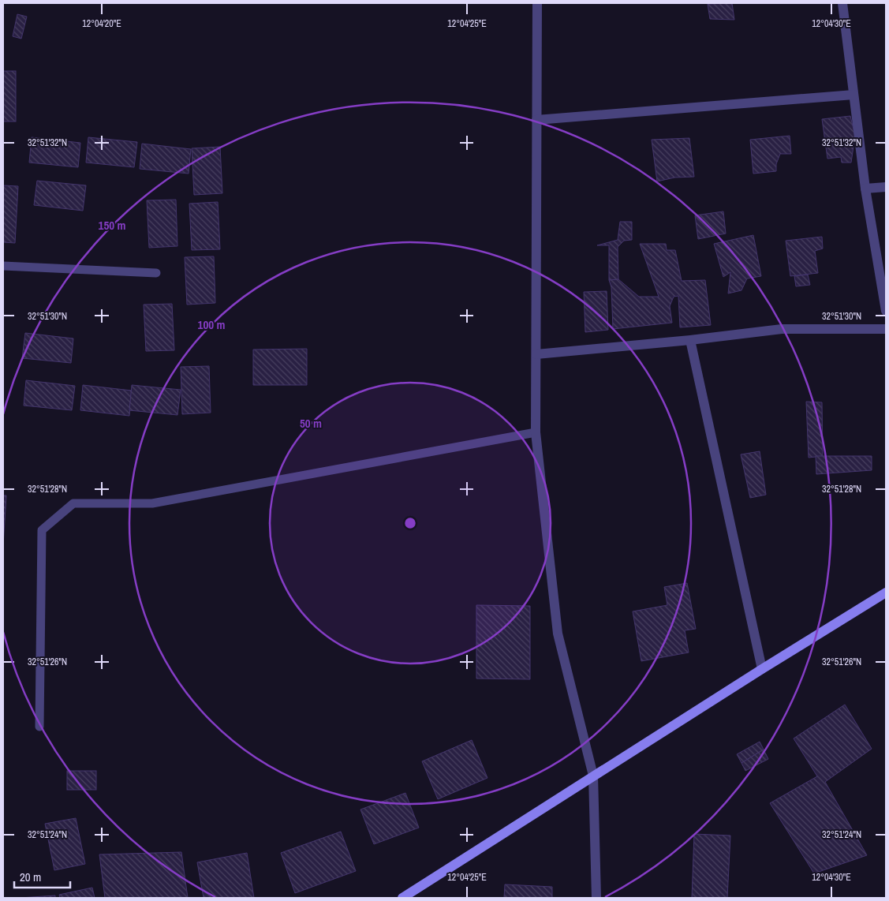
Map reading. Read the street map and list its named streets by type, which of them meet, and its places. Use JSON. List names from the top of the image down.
{
  "scale_bar": "20 m",
  "coordinates": [
    "12°04'20\"E",
    "12°04'25\"E",
    "12°04'30\"E",
    "32°51'32\"N",
    "32°51'30\"N",
    "32°51'28\"N",
    "32°51'26\"N",
    "32°51'24\"N"
  ],
  "rings": ["150 m", "100 m", "50 m"]
}
